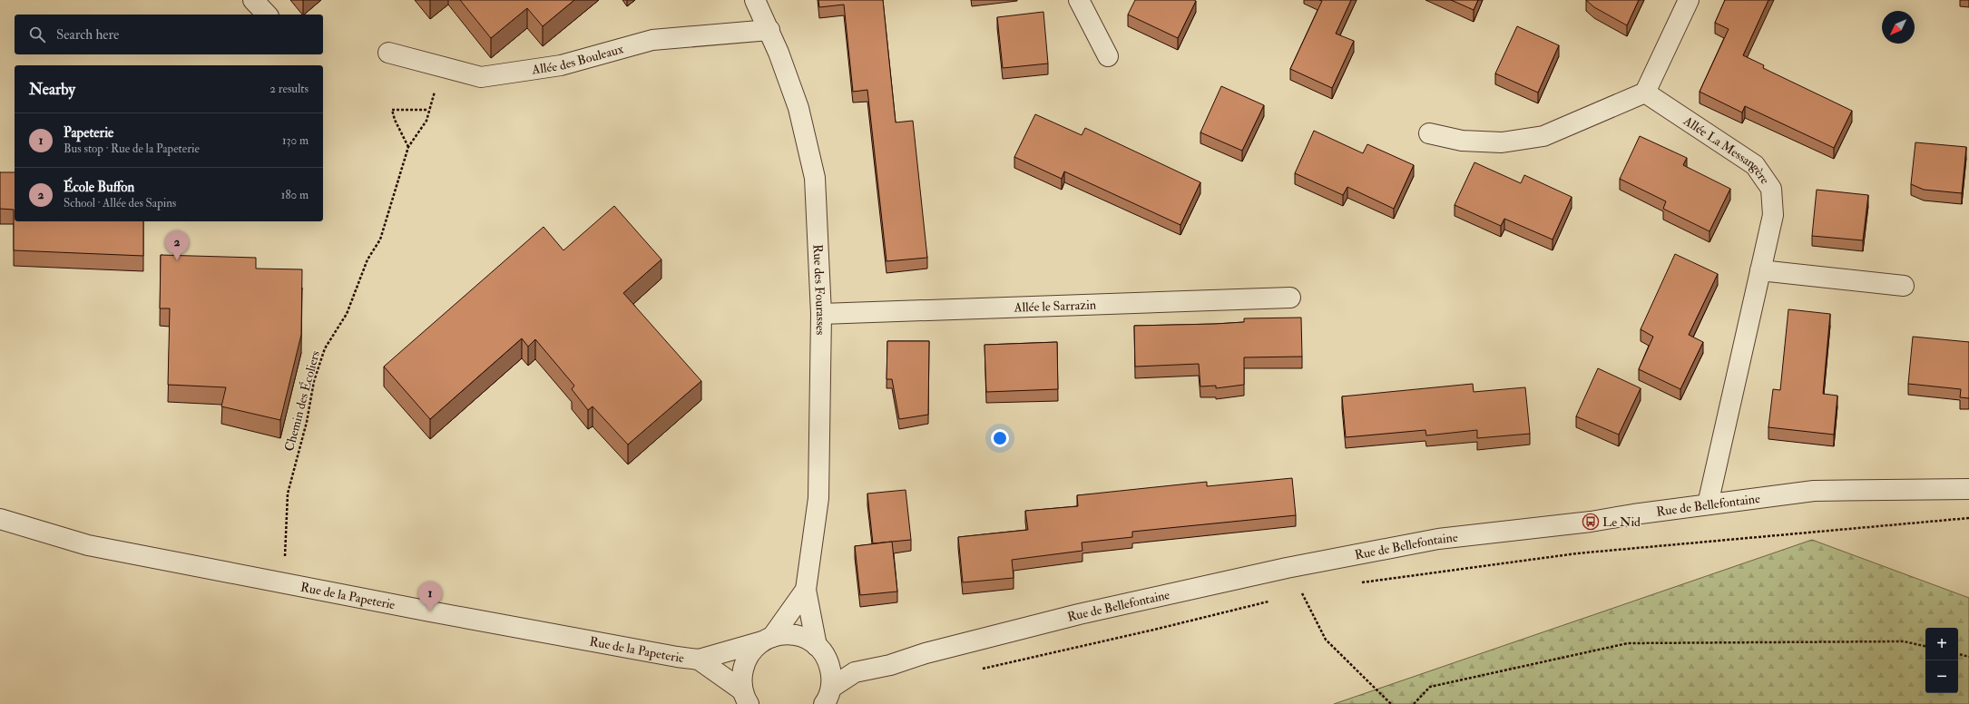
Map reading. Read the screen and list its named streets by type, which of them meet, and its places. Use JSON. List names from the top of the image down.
{
  "streets": {
    "street": [
      "Allée des Bouleaux",
      "Allée La Messangère",
      "Rue des Fourasses",
      "Allée le Sarrazin",
      "Rue de Bellefontaine",
      "Rue de la Papeterie"
    ],
    "path": ["Chemin des Écoliers"]
  },
  "crossings": [
    ["Allée des Bouleaux", "Rue des Fourasses"],
    ["Allée La Messangère", "Rue de Bellefontaine"],
    ["Rue des Fourasses", "Allée le Sarrazin"],
    ["Chemin des Écoliers", "Rue de la Papeterie"]
  ],
  "places": {
    "bus stop": ["Le Nid"]
  },
  "north": "bottom left",
  "page": {
    "search": "Search here",
    "heading": ["Nearby", "2 results"],
    "list": [
      {
        "mark": "1",
        "name": "Papeterie",
        "note": "Bus stop · Rue de la Papeterie",
        "value": "130 m"
      },
      {
        "mark": "2",
        "name": "École Buffon",
        "note": "School · Allée des Sapins",
        "value": "180 m"
      }
    ],
    "pins": ["2", "1"],
    "map_buttons": ["+", "−"]
  }
}
